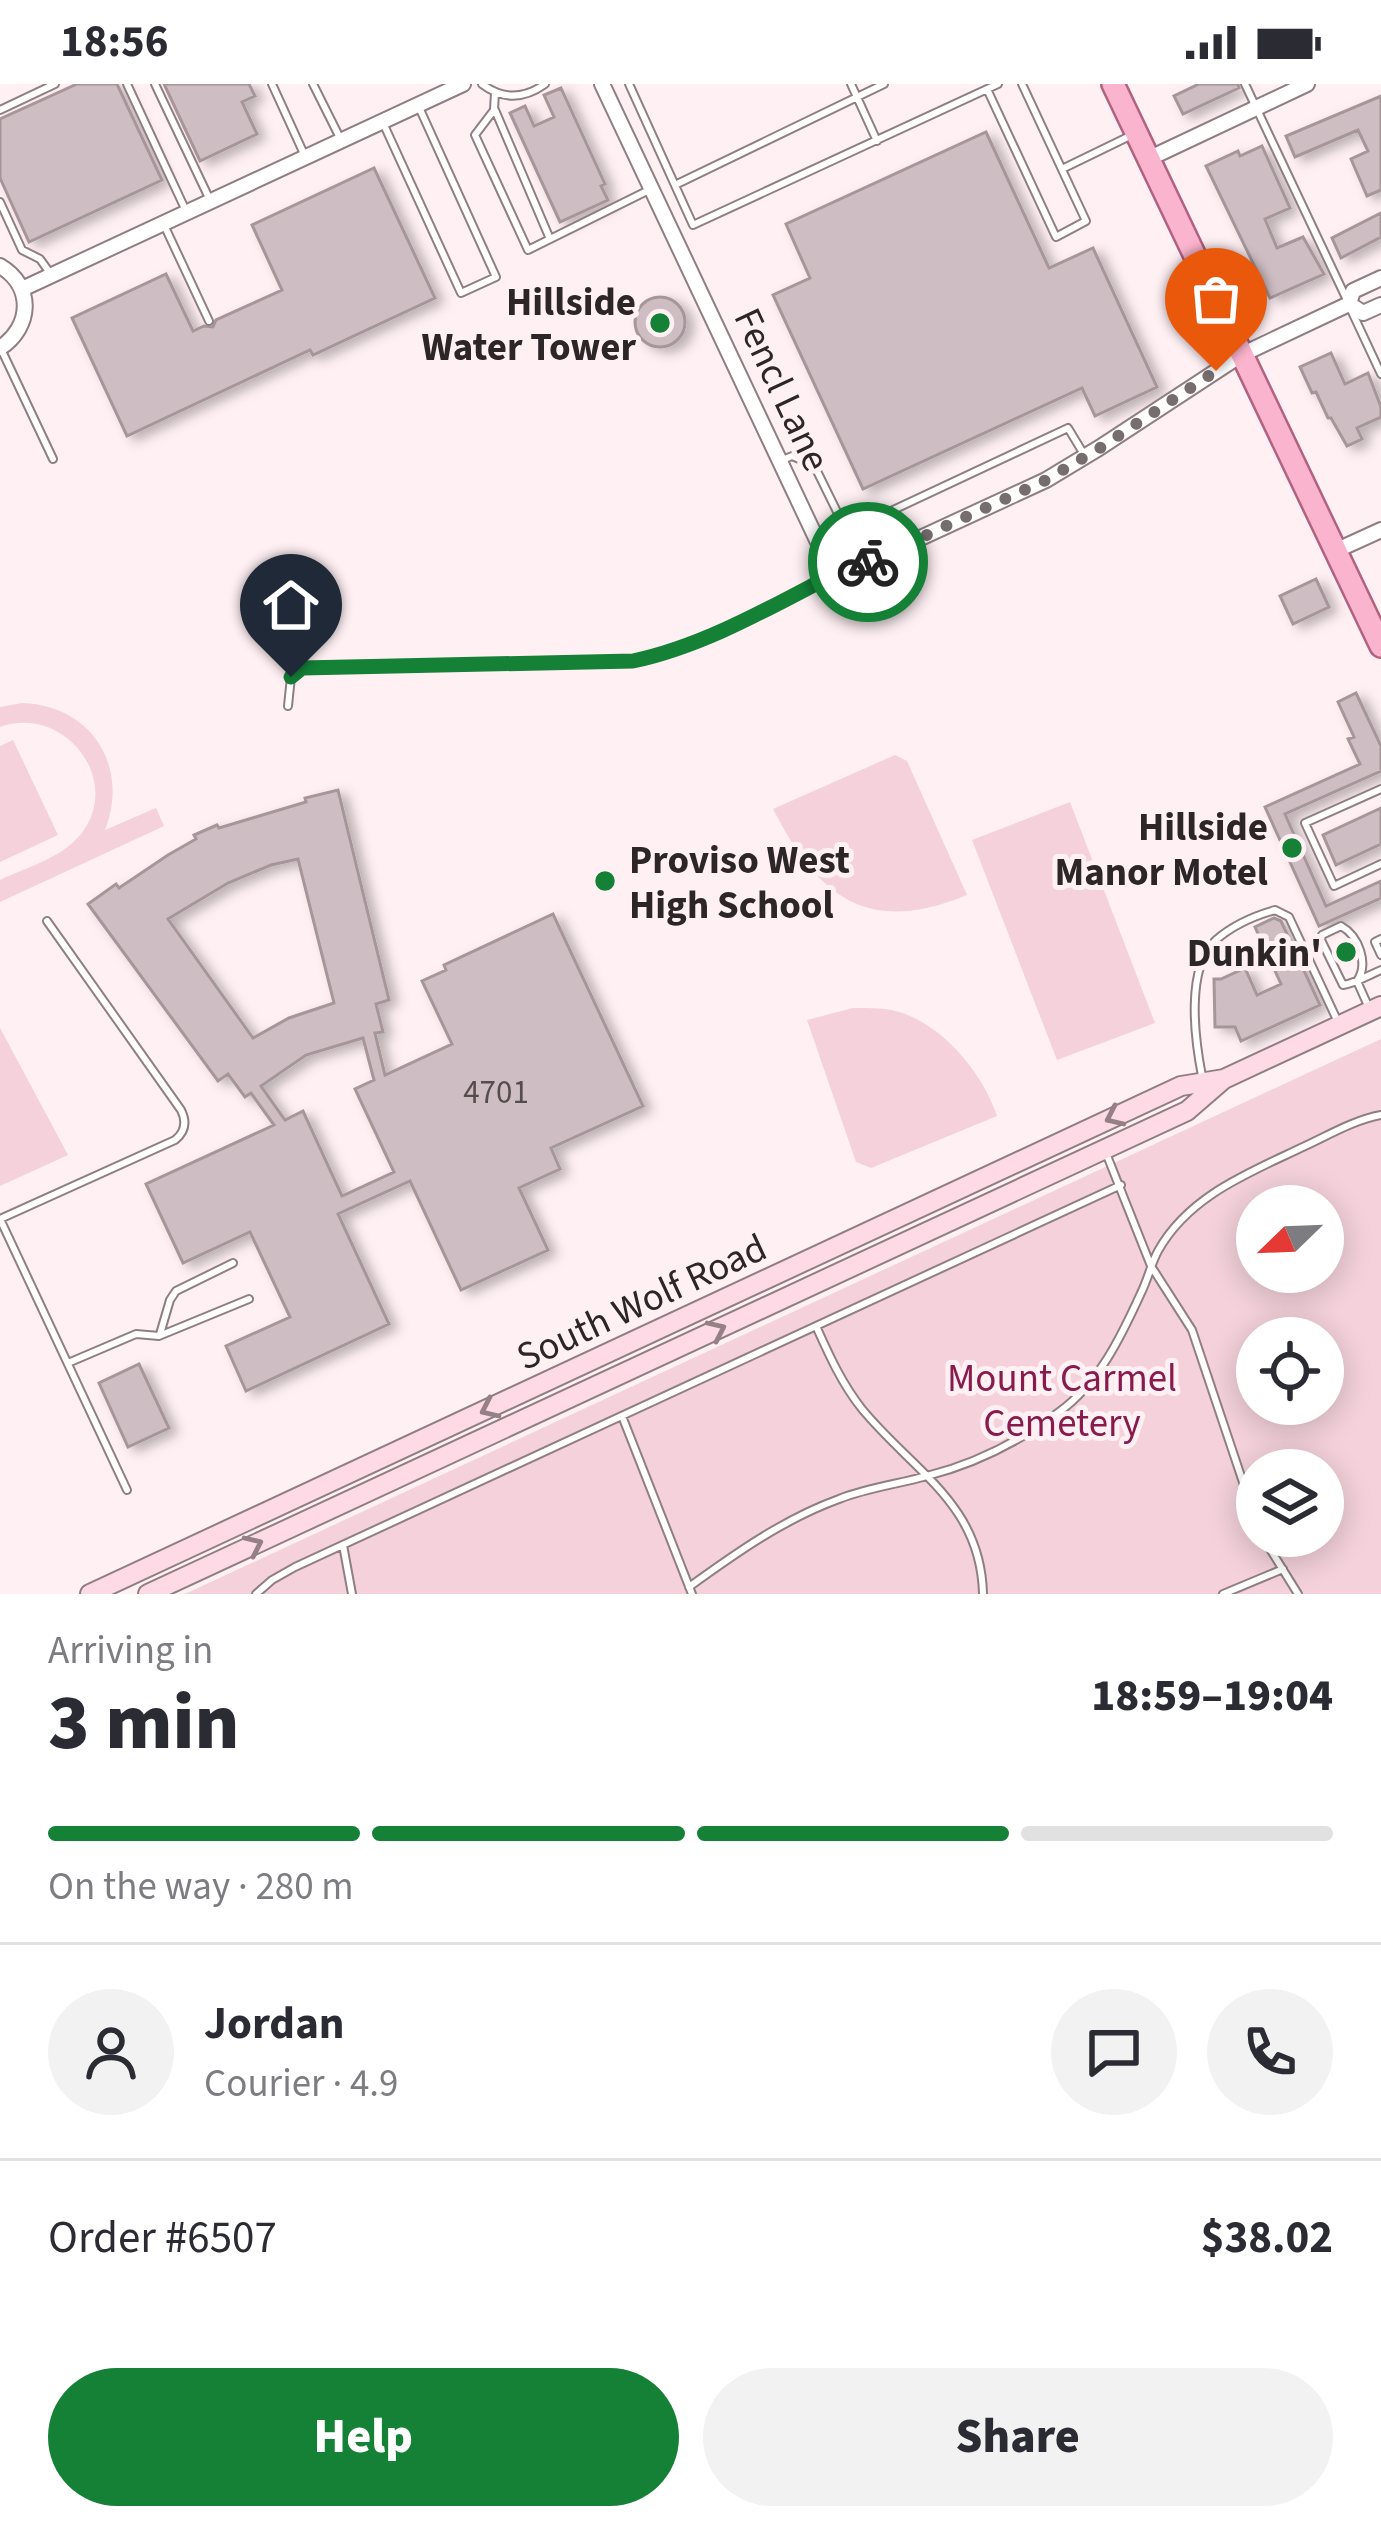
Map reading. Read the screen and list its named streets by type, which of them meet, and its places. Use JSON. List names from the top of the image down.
{
  "streets": {
    "main road": ["South Wolf Road"],
    "street": ["Fencl Lane"]
  },
  "parks": ["Mount Carmel Cemetery"],
  "places": [
    "Hillside Water Tower",
    "Hillside Manor Motel",
    "Proviso West High School",
    "Dunkin'"
  ],
  "house_numbers": ["4701"],
  "north": "bottom left",
  "page": {
    "status": "18:56",
    "heading": ["3 min", "Arriving in", "18:59–19:04"],
    "panel": [
      "Jordan",
      "Courier · 4.9",
      "Order #6507",
      "$38.02"
    ],
    "bar": "On the way · 280 m",
    "buttons": ["Help", "Share"]
  }
}
